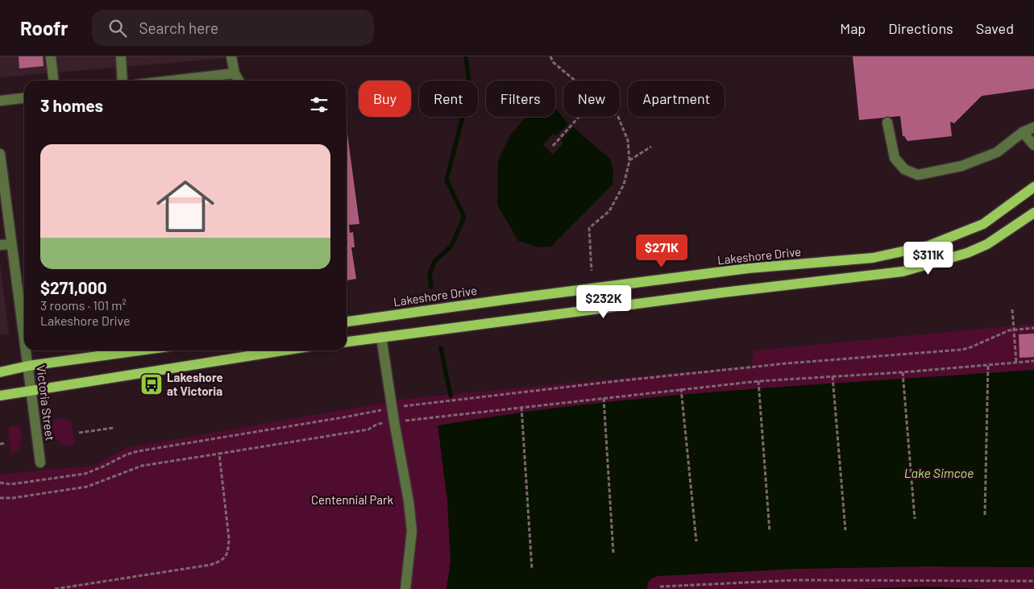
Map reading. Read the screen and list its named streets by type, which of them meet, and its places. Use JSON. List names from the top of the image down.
{
  "streets": {
    "main road": ["Lakeshore Drive"],
    "street": ["Victoria Street"]
  },
  "water": ["Lake Simcoe"],
  "parks": ["Centennial Park"],
  "places": {
    "bus stop": ["Lakeshore at Victoria"]
  },
  "page": {
    "header": "Roofr",
    "search": "Search here",
    "nav": ["Map", "Directions", "Saved"],
    "chip": [
      "Buy",
      "Rent",
      "Filters",
      "New",
      "Apartment"
    ],
    "heading": "3 homes",
    "list": [
      {
        "name": "$271,000",
        "note": "3 rooms · 101 m² · Lakeshore Drive"
      }
    ],
    "price": ["$271K", "$311K", "$232K"]
  }
}
